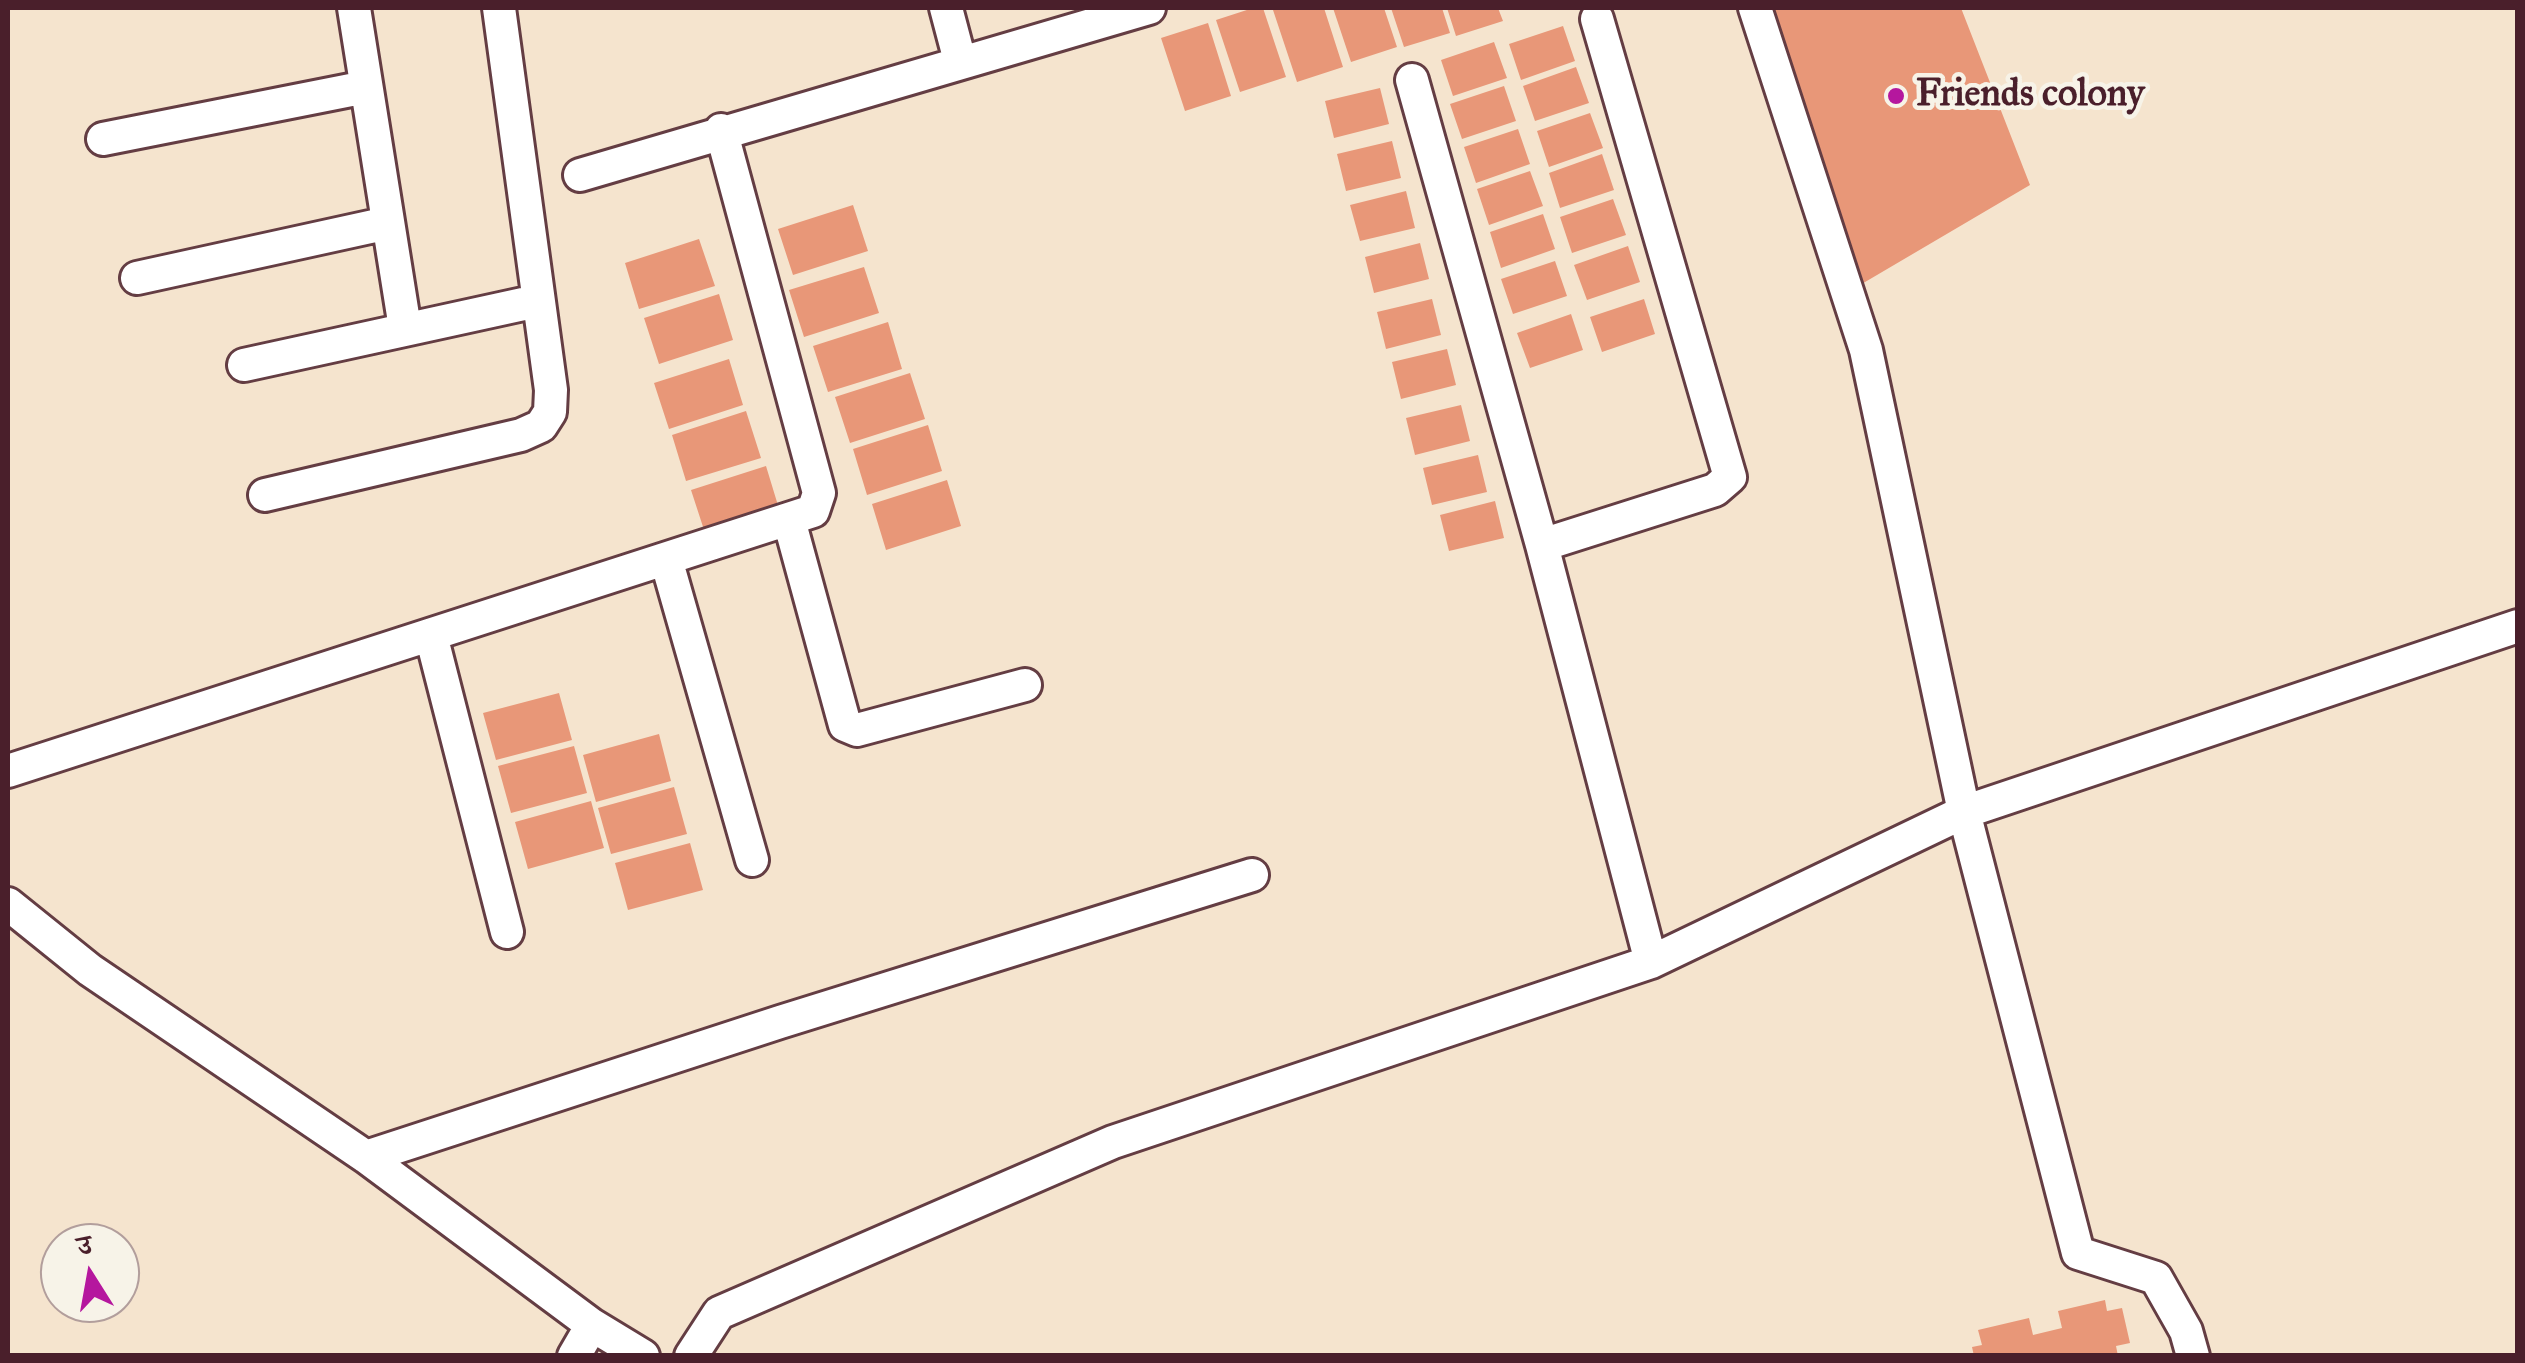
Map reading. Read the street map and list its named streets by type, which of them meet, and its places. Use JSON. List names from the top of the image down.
{
  "places": ["Friends colony"],
  "north": "top"
}
